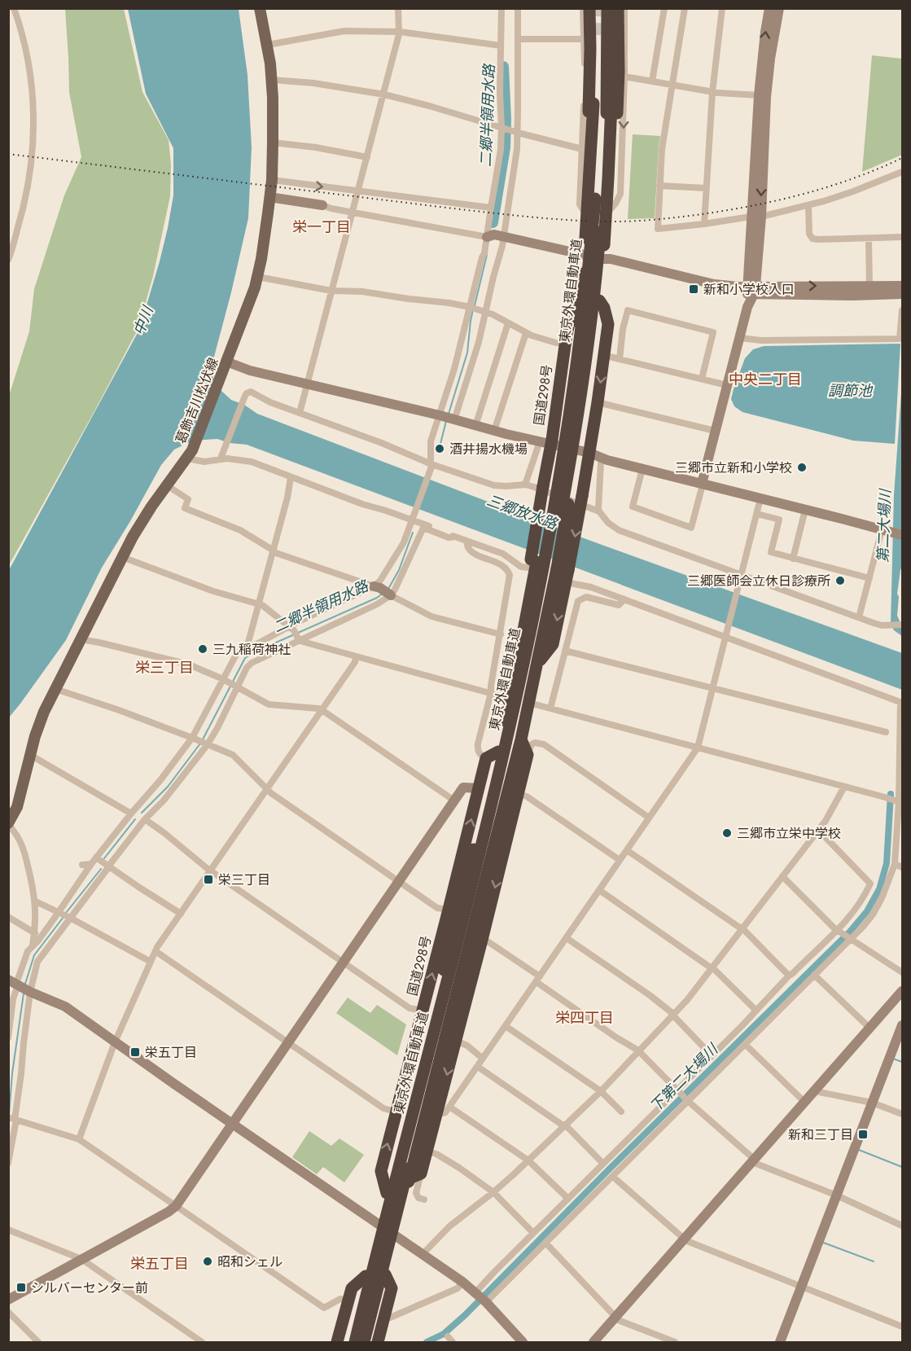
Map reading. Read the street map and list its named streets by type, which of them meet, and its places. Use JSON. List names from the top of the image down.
{
  "streets": {
    "highway": ["東京外環自動車道", "国道298号"],
    "main road": ["葛飾吉川松伏線"]
  },
  "districts": [
    "栄一丁目",
    "中央二丁目",
    "栄三丁目",
    "栄四丁目",
    "栄五丁目"
  ],
  "water": [
    "二郷半領用水路",
    "中川",
    "調節池",
    "三郷放水路",
    "第二大場川",
    "下第二大場川"
  ],
  "places": {
    "transit": [
      "新和小学校入口",
      "栄三丁目",
      "栄五丁目",
      "新和三丁目",
      "シルバーセンター前"
    ],
    "other": [
      "酒井揚水機場",
      "三郷市立新和小学校",
      "三郷医師会立休日診療所",
      "三九稲荷神社",
      "三郷市立栄中学校",
      "昭和シェル"
    ]
  }
}
